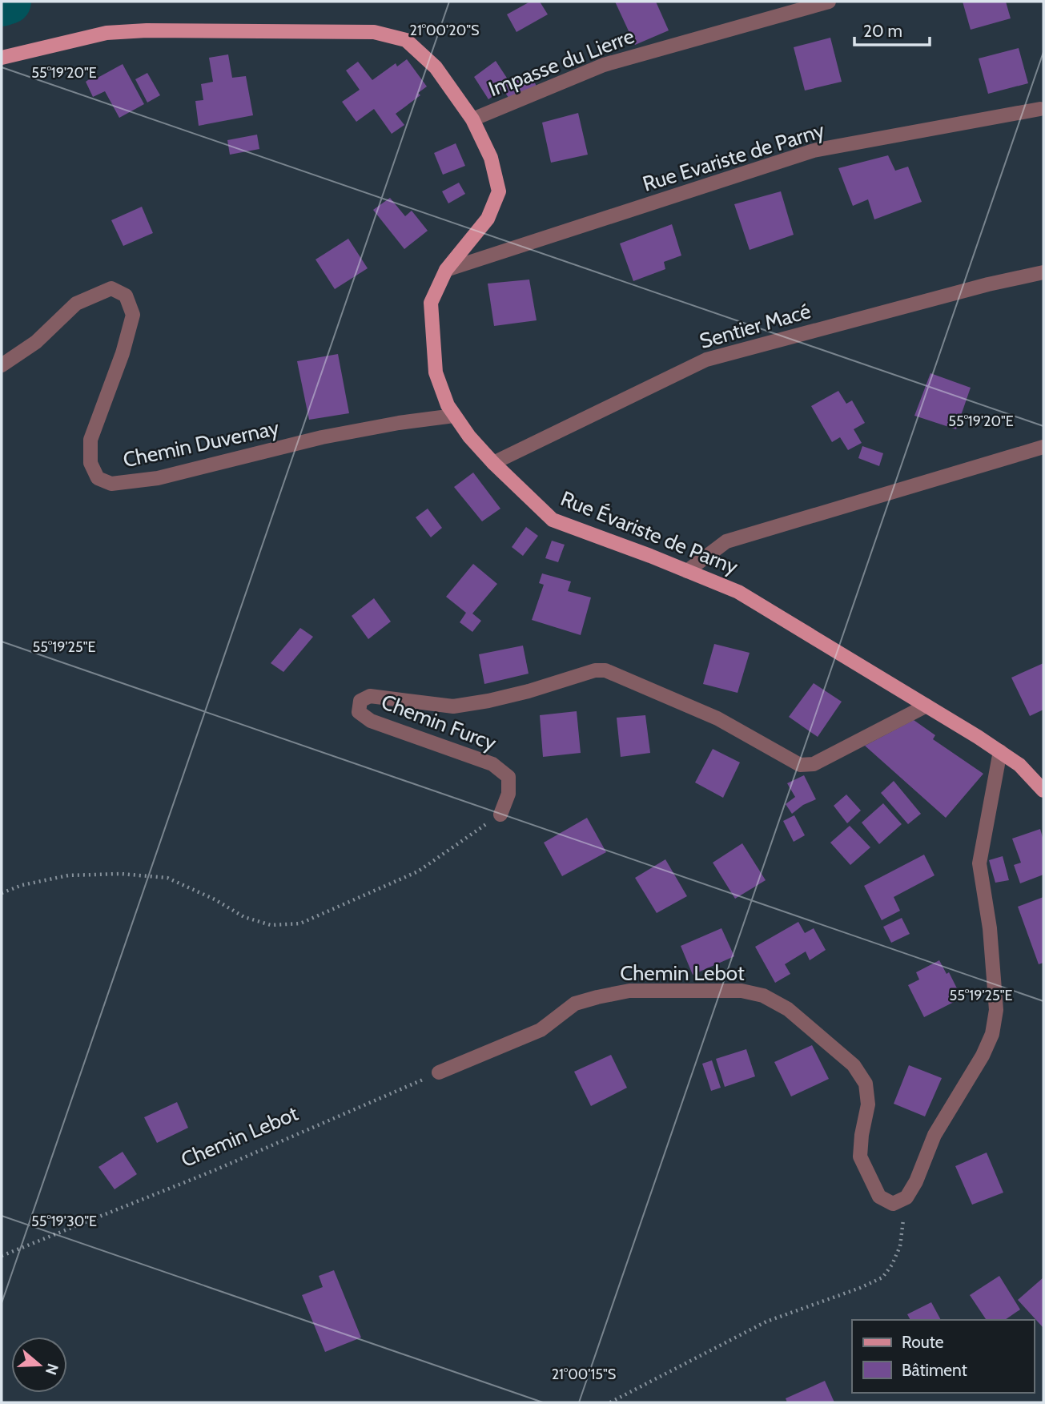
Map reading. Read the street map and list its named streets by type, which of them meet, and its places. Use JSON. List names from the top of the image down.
{
  "streets": {
    "main road": ["Rue Évariste de Parny"],
    "street": [
      "Impasse du Lierre",
      "Rue Evariste de Parny",
      "Sentier Macé",
      "Chemin Duvernay",
      "Chemin Furcy",
      "Chemin Lebot"
    ]
  },
  "crossings": [
    ["Impasse du Lierre", "Rue Évariste de Parny"],
    ["Rue Evariste de Parny", "Rue Évariste de Parny"],
    ["Sentier Macé", "Rue Évariste de Parny"],
    ["Chemin Duvernay", "Rue Évariste de Parny"],
    ["Rue Évariste de Parny", "Chemin Furcy"]
  ],
  "legend": ["Route", "Bâtiment"],
  "scale_bar": "20 m",
  "north": "right",
  "coordinates": [
    "21°00'20\"S",
    "55°19'20\"E",
    "55°19'25\"E",
    "55°19'30\"E",
    "21°00'15\"S"
  ]
}
